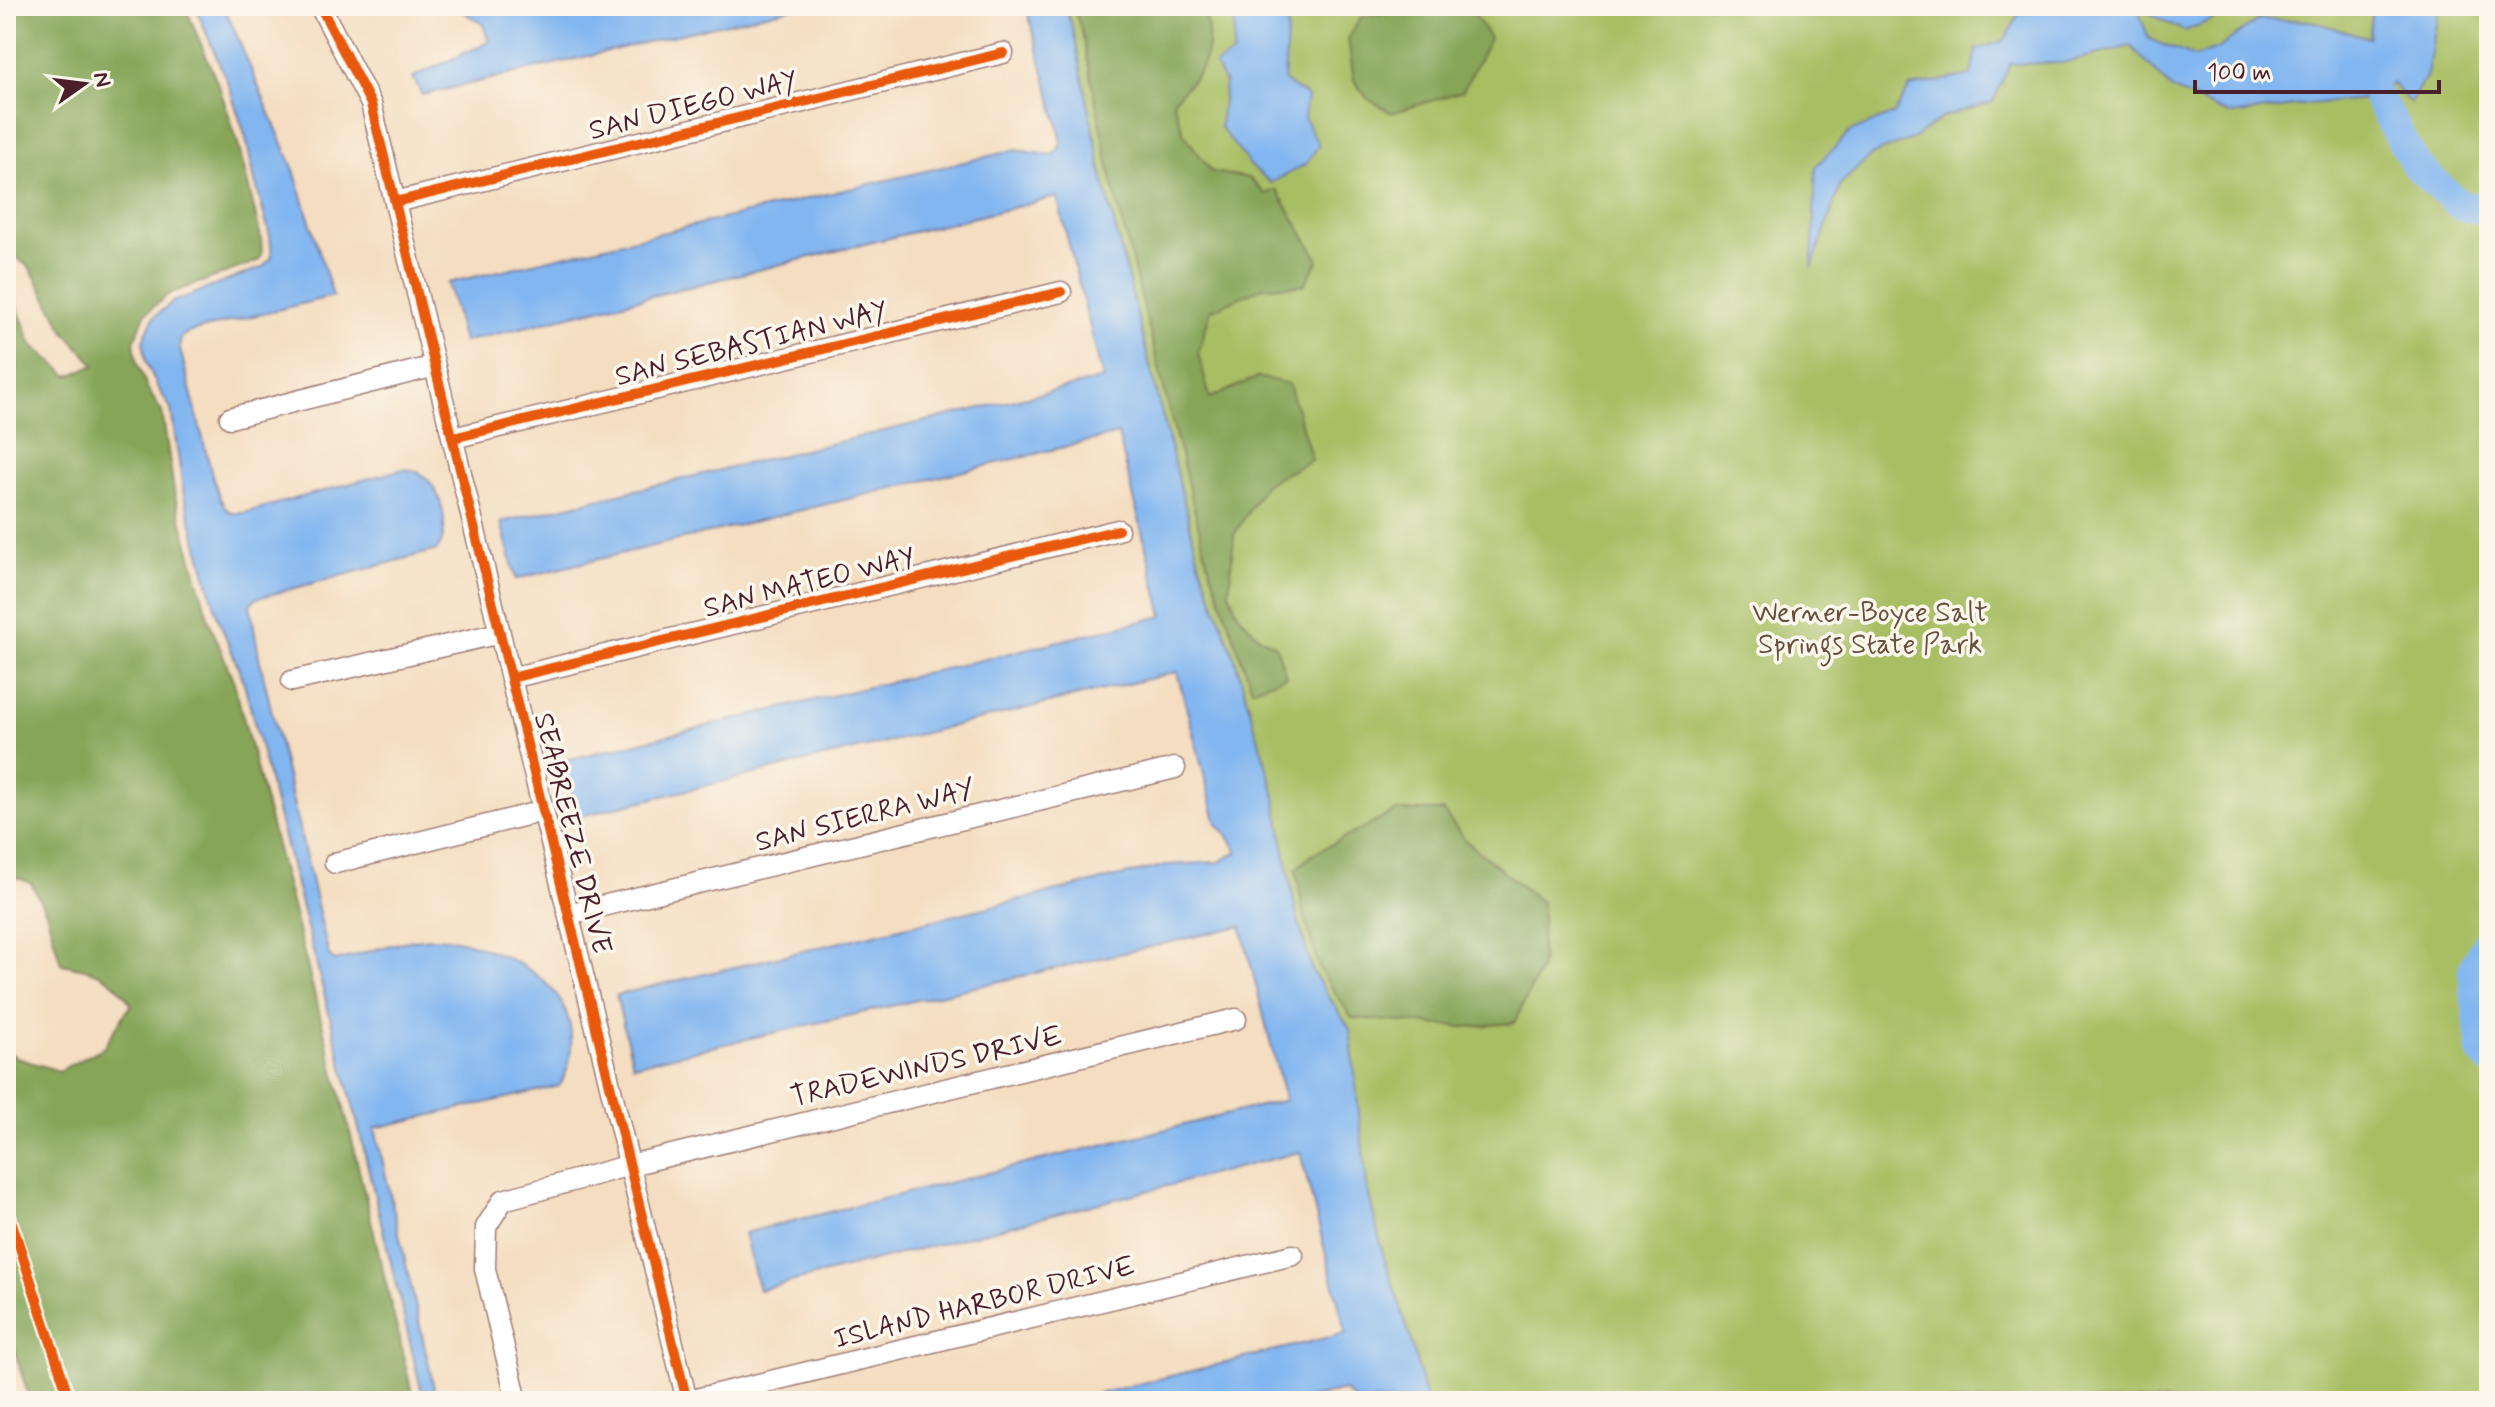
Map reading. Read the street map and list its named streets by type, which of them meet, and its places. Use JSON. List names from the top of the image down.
{
  "streets": {
    "street": [
      "SAN DIEGO WAY",
      "SAN SEBASTIAN WAY",
      "SAN MATEO WAY",
      "SAN SIERRA WAY",
      "SEABREEZE DRIVE",
      "TRADEWINDS DRIVE",
      "ISLAND HARBOR DRIVE"
    ]
  },
  "crossings": [
    ["SAN DIEGO WAY", "SEABREEZE DRIVE"],
    ["SAN SEBASTIAN WAY", "SEABREEZE DRIVE"],
    ["SAN MATEO WAY", "SEABREEZE DRIVE"],
    ["SAN SIERRA WAY", "SEABREEZE DRIVE"],
    ["SEABREEZE DRIVE", "TRADEWINDS DRIVE"],
    ["SEABREEZE DRIVE", "ISLAND HARBOR DRIVE"]
  ],
  "parks": ["Werner-Boyce Salt Springs State Park"],
  "scale_bar": "100 m",
  "north": "right"
}
